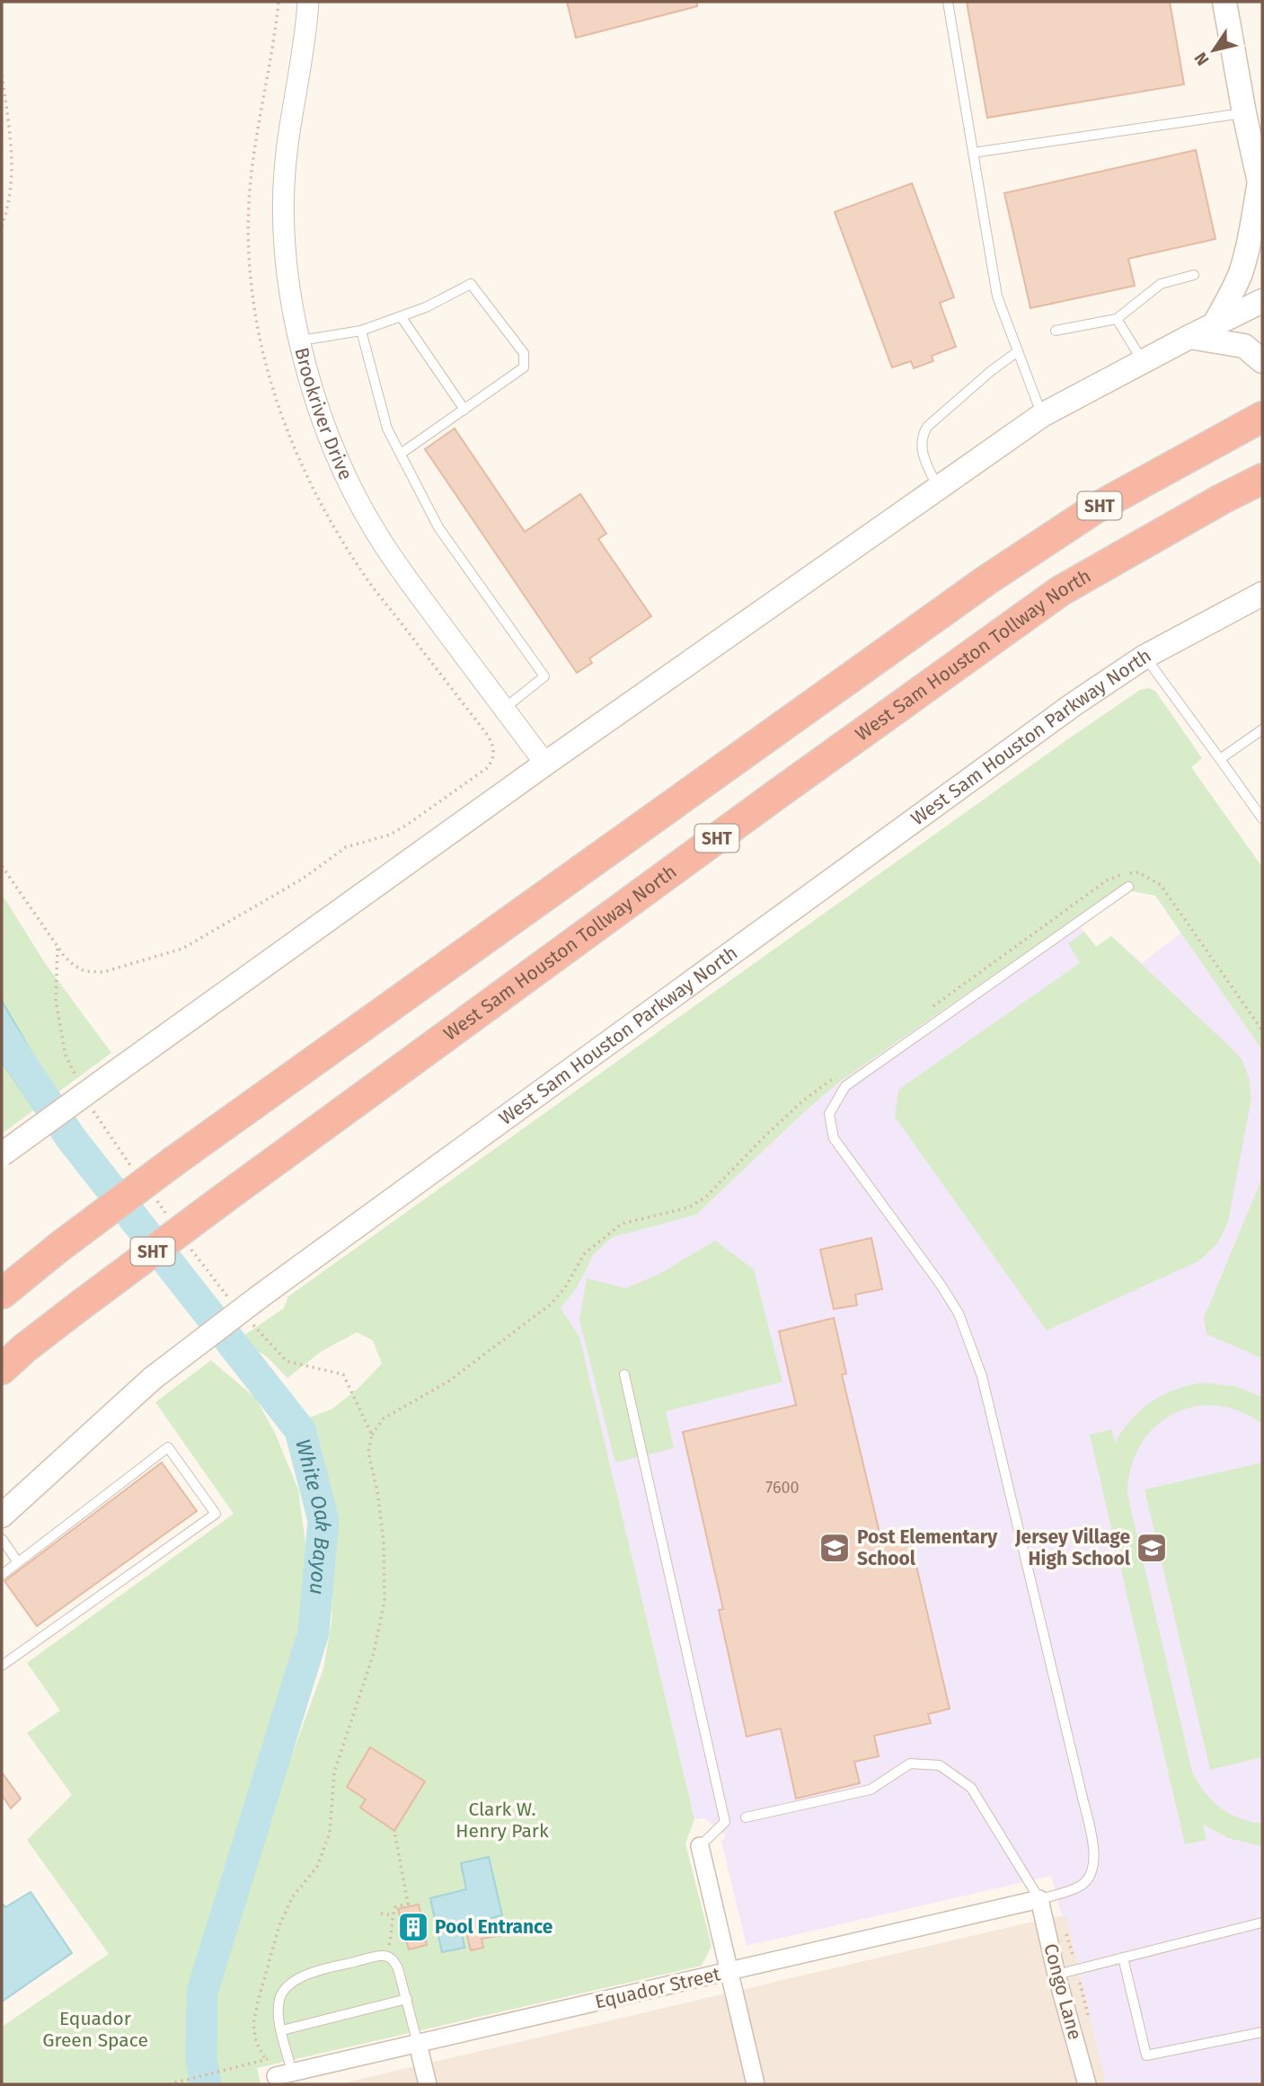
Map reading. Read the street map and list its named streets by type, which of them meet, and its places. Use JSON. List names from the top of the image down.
{
  "streets": {
    "highway": ["SHT", "West Sam Houston Tollway North"],
    "main road": ["West Sam Houston Parkway North"],
    "street": ["Brookriver Drive", "Equador Street", "Congo Lane"]
  },
  "crossings": [
    ["Equador Street", "Congo Lane"]
  ],
  "water": ["White Oak Bayou"],
  "parks": ["Clark W. Henry Park", "Equador Green Space"],
  "places": {
    "school or university": ["Post Elementary School", "Jersey Village High School"],
    "building": ["Pool Entrance"]
  },
  "house_numbers": ["7600"],
  "north": "bottom left"
}
